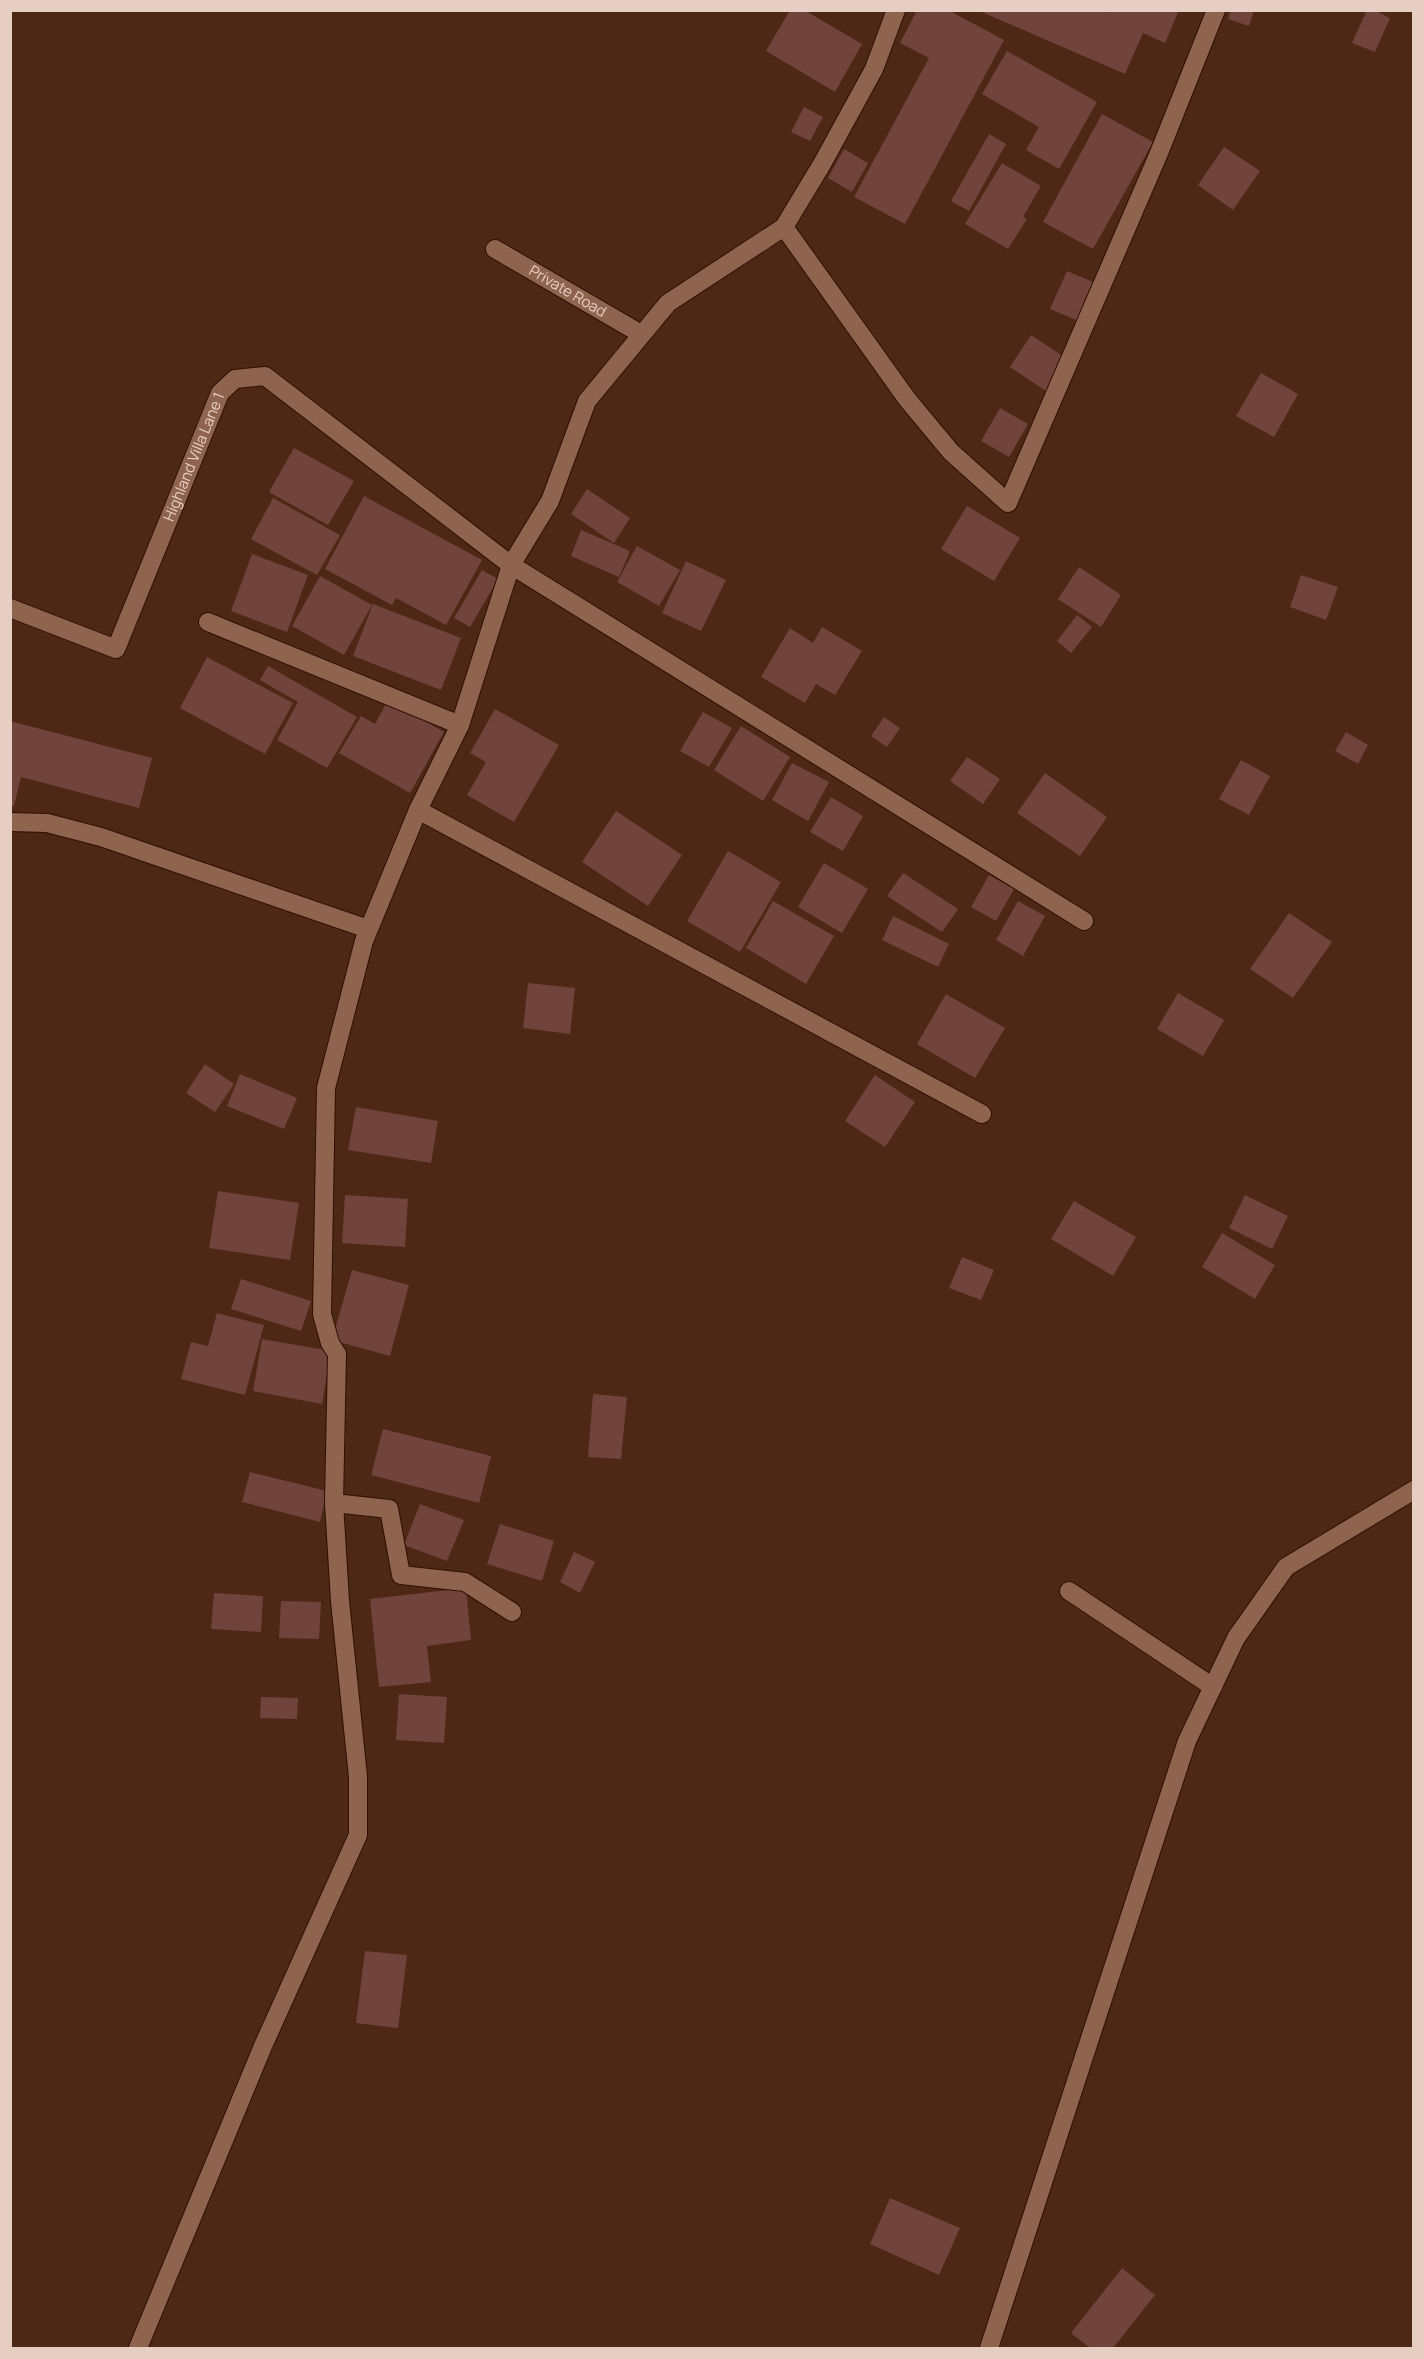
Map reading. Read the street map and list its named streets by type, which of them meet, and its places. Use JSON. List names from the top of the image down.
{
  "streets": {
    "street": ["Private Road", "Highland Villa Lane 1"]
  }
}
